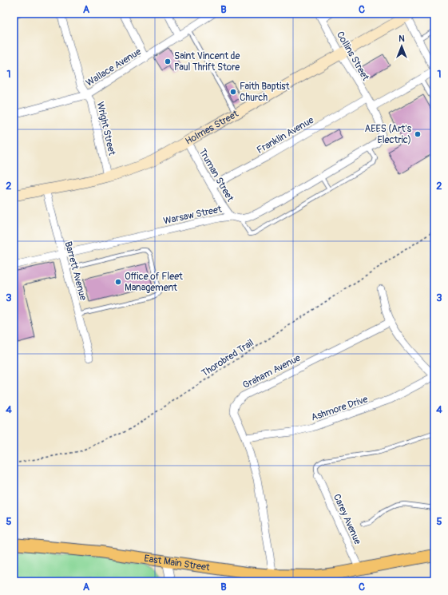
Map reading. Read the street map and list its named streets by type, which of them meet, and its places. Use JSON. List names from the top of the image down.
{
  "streets": {
    "main road": ["Holmes Street", "East Main Street"],
    "street": [
      "Collins Street",
      "Wallace Avenue",
      "Wright Street",
      "Franklin Avenue",
      "Truman Street",
      "Warsaw Street",
      "Barrett Avenue",
      "Graham Avenue",
      "Ashmore Drive",
      "Carey Avenue"
    ],
    "path": ["Thorobred Trail"]
  },
  "crossings": [
    ["Collins Street", "Holmes Street"],
    ["Collins Street", "Franklin Avenue"],
    ["Wallace Avenue", "Wright Street"],
    ["Holmes Street", "Wright Street"],
    ["Holmes Street", "Truman Street"],
    ["Holmes Street", "Barrett Avenue"],
    ["Franklin Avenue", "Truman Street"],
    ["Truman Street", "Warsaw Street"],
    ["Warsaw Street", "Barrett Avenue"],
    ["Graham Avenue", "Ashmore Drive"],
    ["Graham Avenue", "East Main Street"],
    ["Carey Avenue", "East Main Street"]
  ],
  "places": [
    "Saint Vincent de Paul Thrift Store",
    "Faith Baptist Church",
    "AEES (Art's Electric)",
    "Office of Fleet Management"
  ],
  "north": "top",
  "grid": {
    "columns": ["A", "B", "C"],
    "rows": [
      "1",
      "2",
      "3",
      "4",
      "5"
    ]
  }
}
